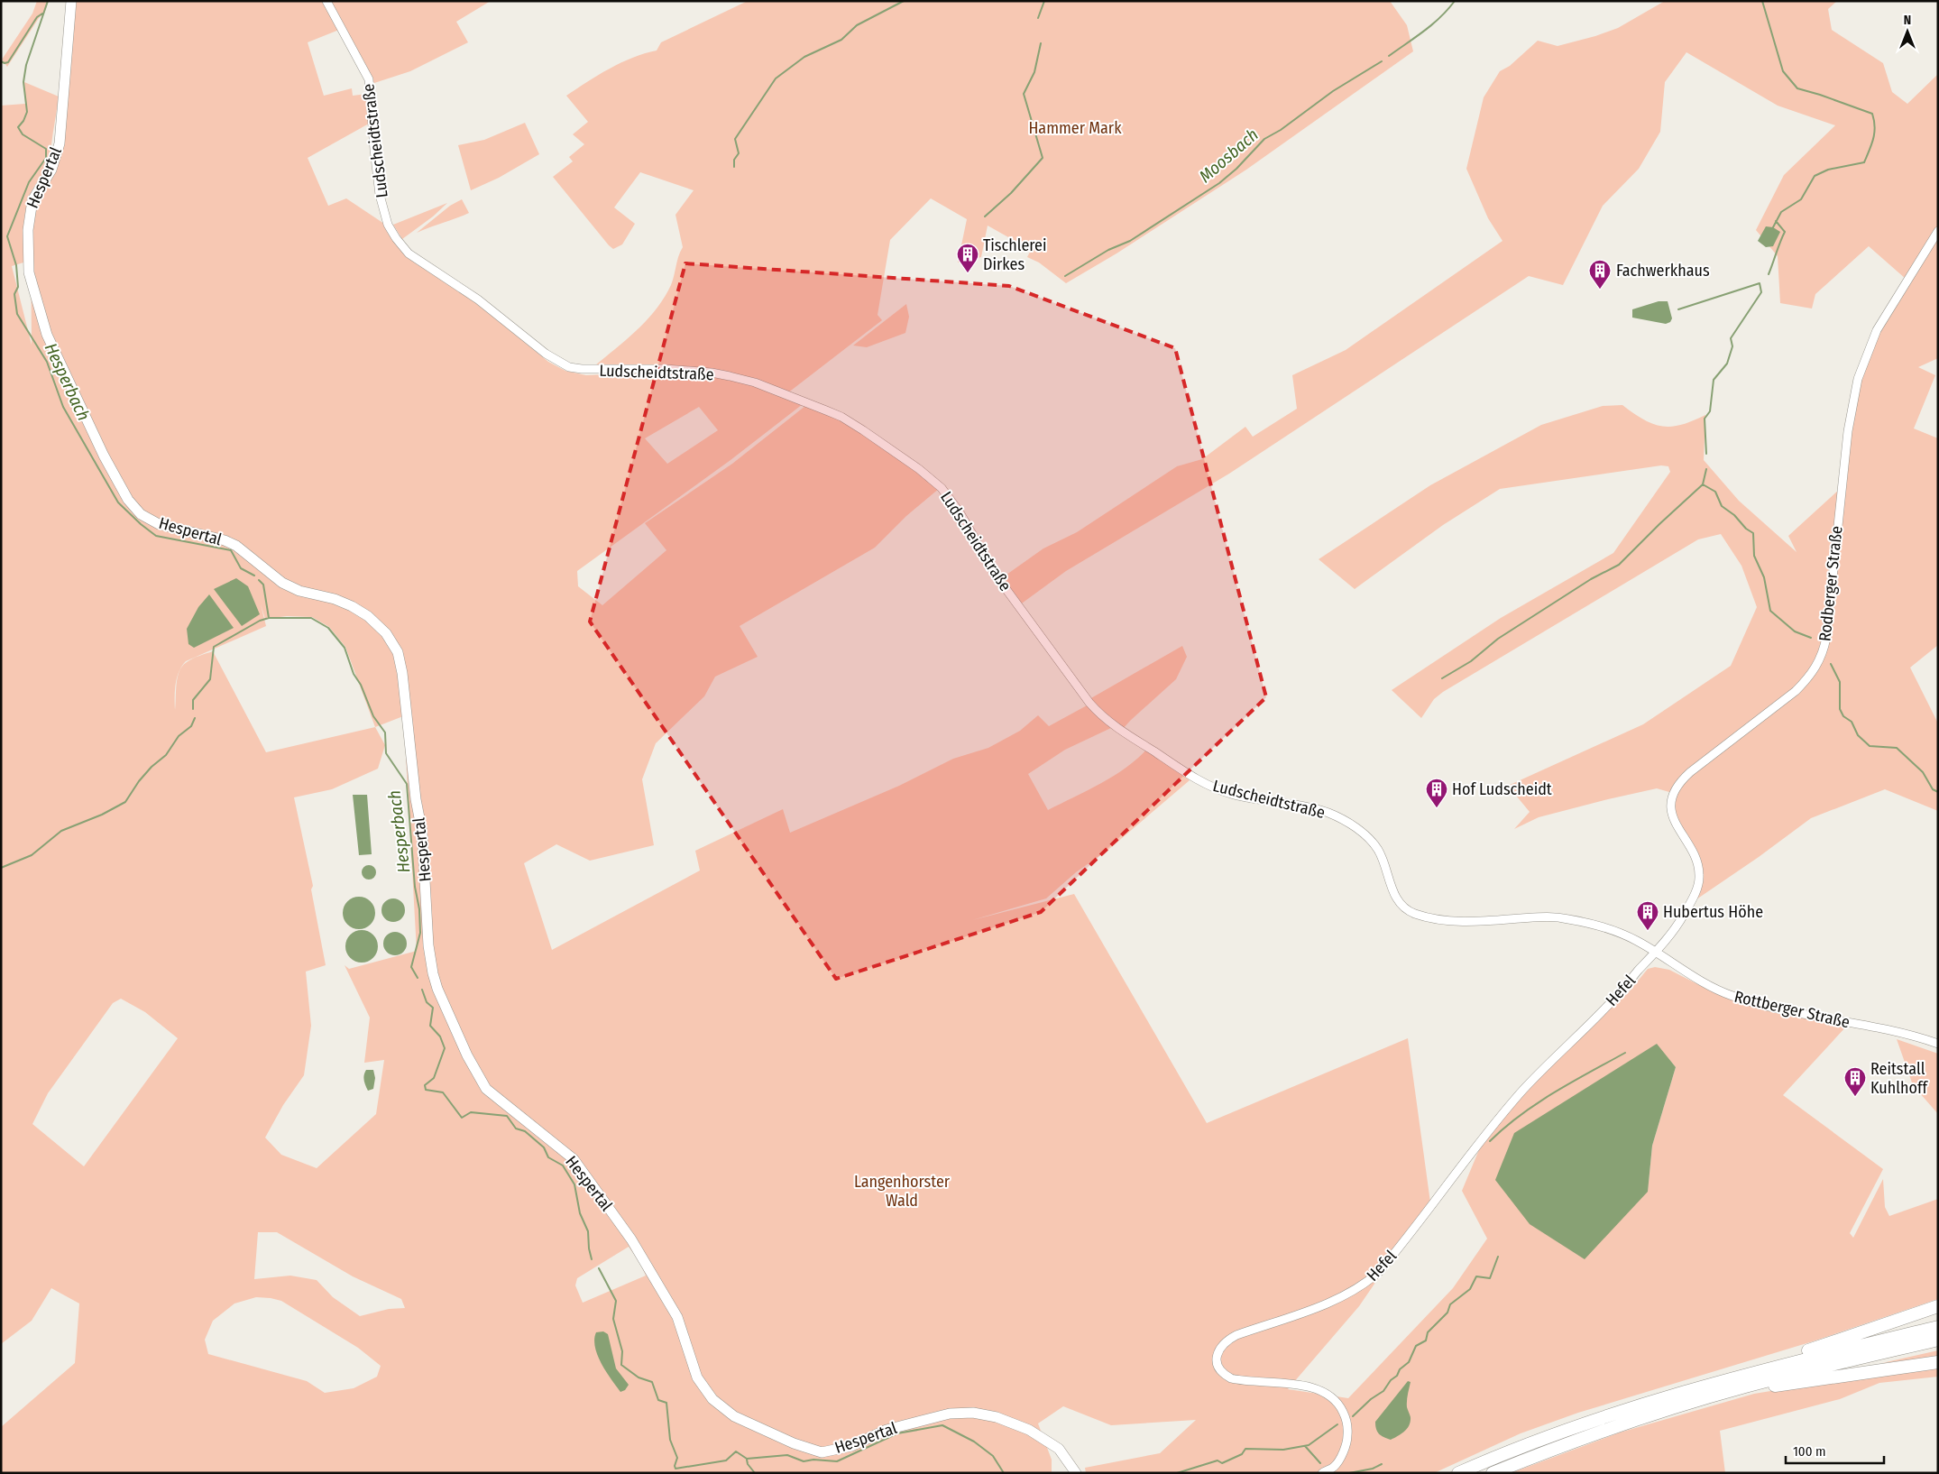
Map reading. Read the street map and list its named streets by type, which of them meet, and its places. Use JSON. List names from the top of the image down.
{
  "streets": {
    "main road": ["Hespertal"],
    "street": [
      "Ludscheidtstraße",
      "Rodberger Straße",
      "Hefel",
      "Rottberger Straße"
    ]
  },
  "crossings": [
    ["Ludscheidtstraße", "Rodberger Straße"],
    ["Ludscheidtstraße", "Hefel"],
    ["Ludscheidtstraße", "Rottberger Straße"],
    ["Rodberger Straße", "Hefel"],
    ["Rodberger Straße", "Rottberger Straße"],
    ["Hefel", "Rottberger Straße"]
  ],
  "water": ["Moosbach", "Hesperbach"],
  "parks": ["Hammer Mark", "Langenhorster Wald"],
  "places": {
    "building": [
      "Tischlerei Dirkes",
      "Fachwerkhaus",
      "Hof Ludscheidt",
      "Hubertus Höhe",
      "Reitstall Kuhlhoff"
    ]
  },
  "scale_bar": "100 m",
  "north": "top"
}
